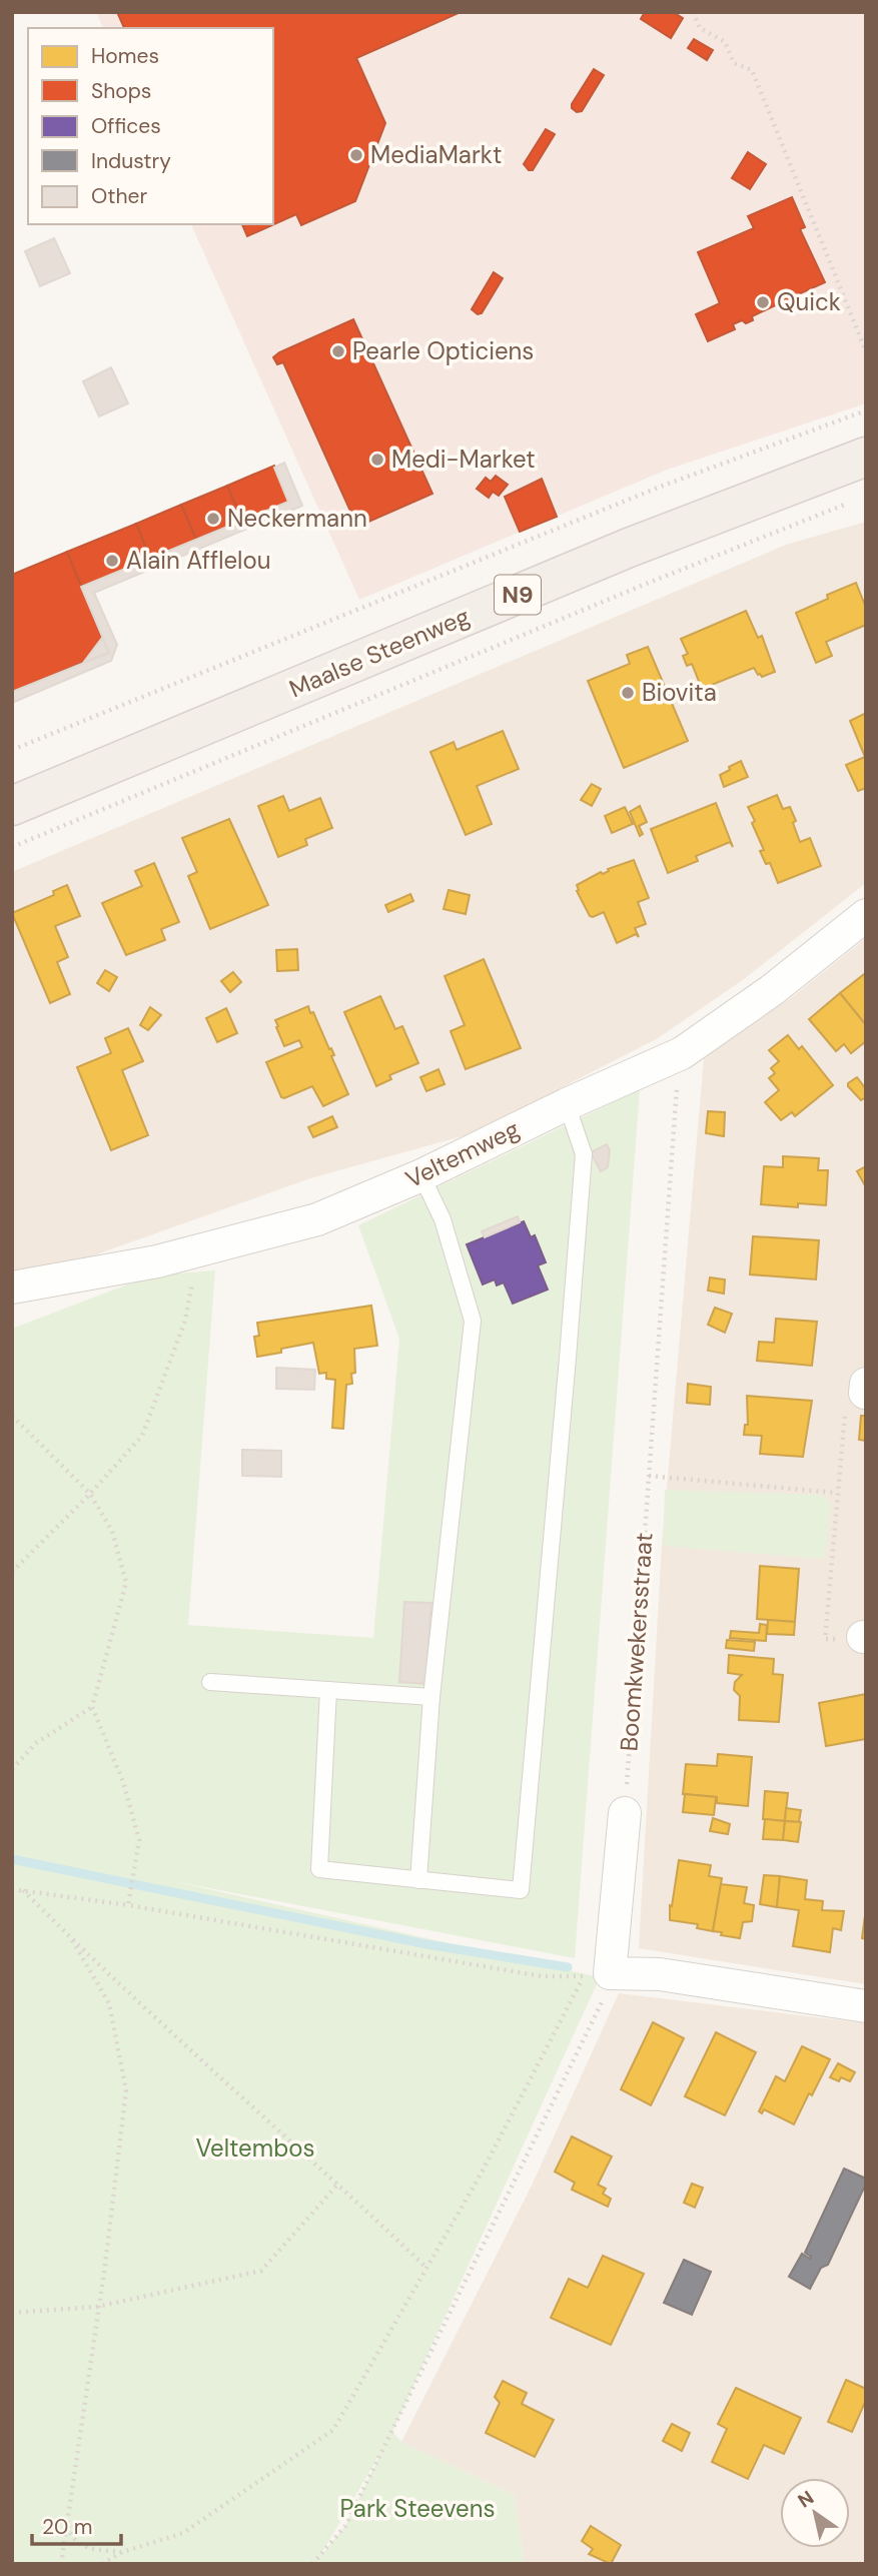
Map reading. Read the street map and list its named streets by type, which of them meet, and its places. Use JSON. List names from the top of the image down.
{
  "streets": {
    "main road": ["N9", "Maalse Steenweg"],
    "street": ["Veltemweg"],
    "path": ["Boomkwekersstraat"]
  },
  "crossings": [
    ["Veltemweg", "Boomkwekersstraat"]
  ],
  "parks": ["Veltembos", "Park Steevens"],
  "places": [
    "MediaMarkt",
    "Quick",
    "Pearle Opticiens",
    "Medi-Market",
    "Neckermann",
    "Alain Afflelou",
    "Biovita"
  ],
  "legend": [
    "Homes",
    "Shops",
    "Offices",
    "Industry",
    "Other"
  ],
  "scale_bar": "20 m",
  "north": "top left"
}
